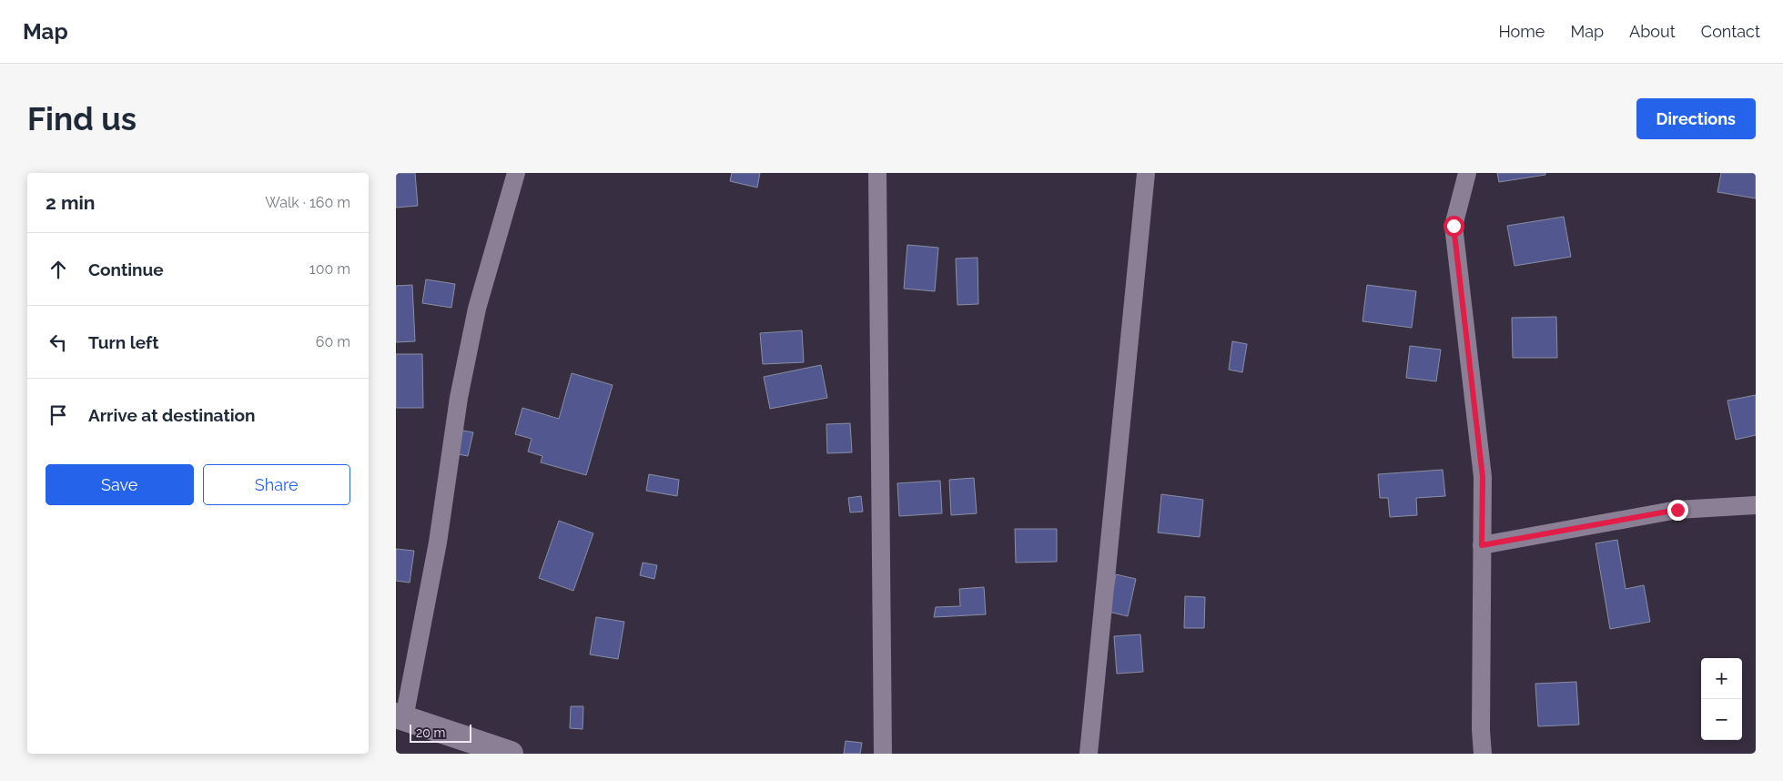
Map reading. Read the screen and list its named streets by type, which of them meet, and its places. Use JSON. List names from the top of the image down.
{
  "scale_bar": "20 m",
  "page": {
    "header": "Map",
    "nav": [
      "Home",
      "Map",
      "About",
      "Contact"
    ],
    "buttons": [
      "Directions",
      ["Save", "Share"]
    ],
    "title": "Find us",
    "heading": ["2 min", "Walk · 160 m"],
    "list": [
      ["Continue", "100 m"],
      ["Turn left", "60 m"],
      "Arrive at destination"
    ],
    "map_buttons": ["+", "−"],
    "scale": "20 m"
  }
}
